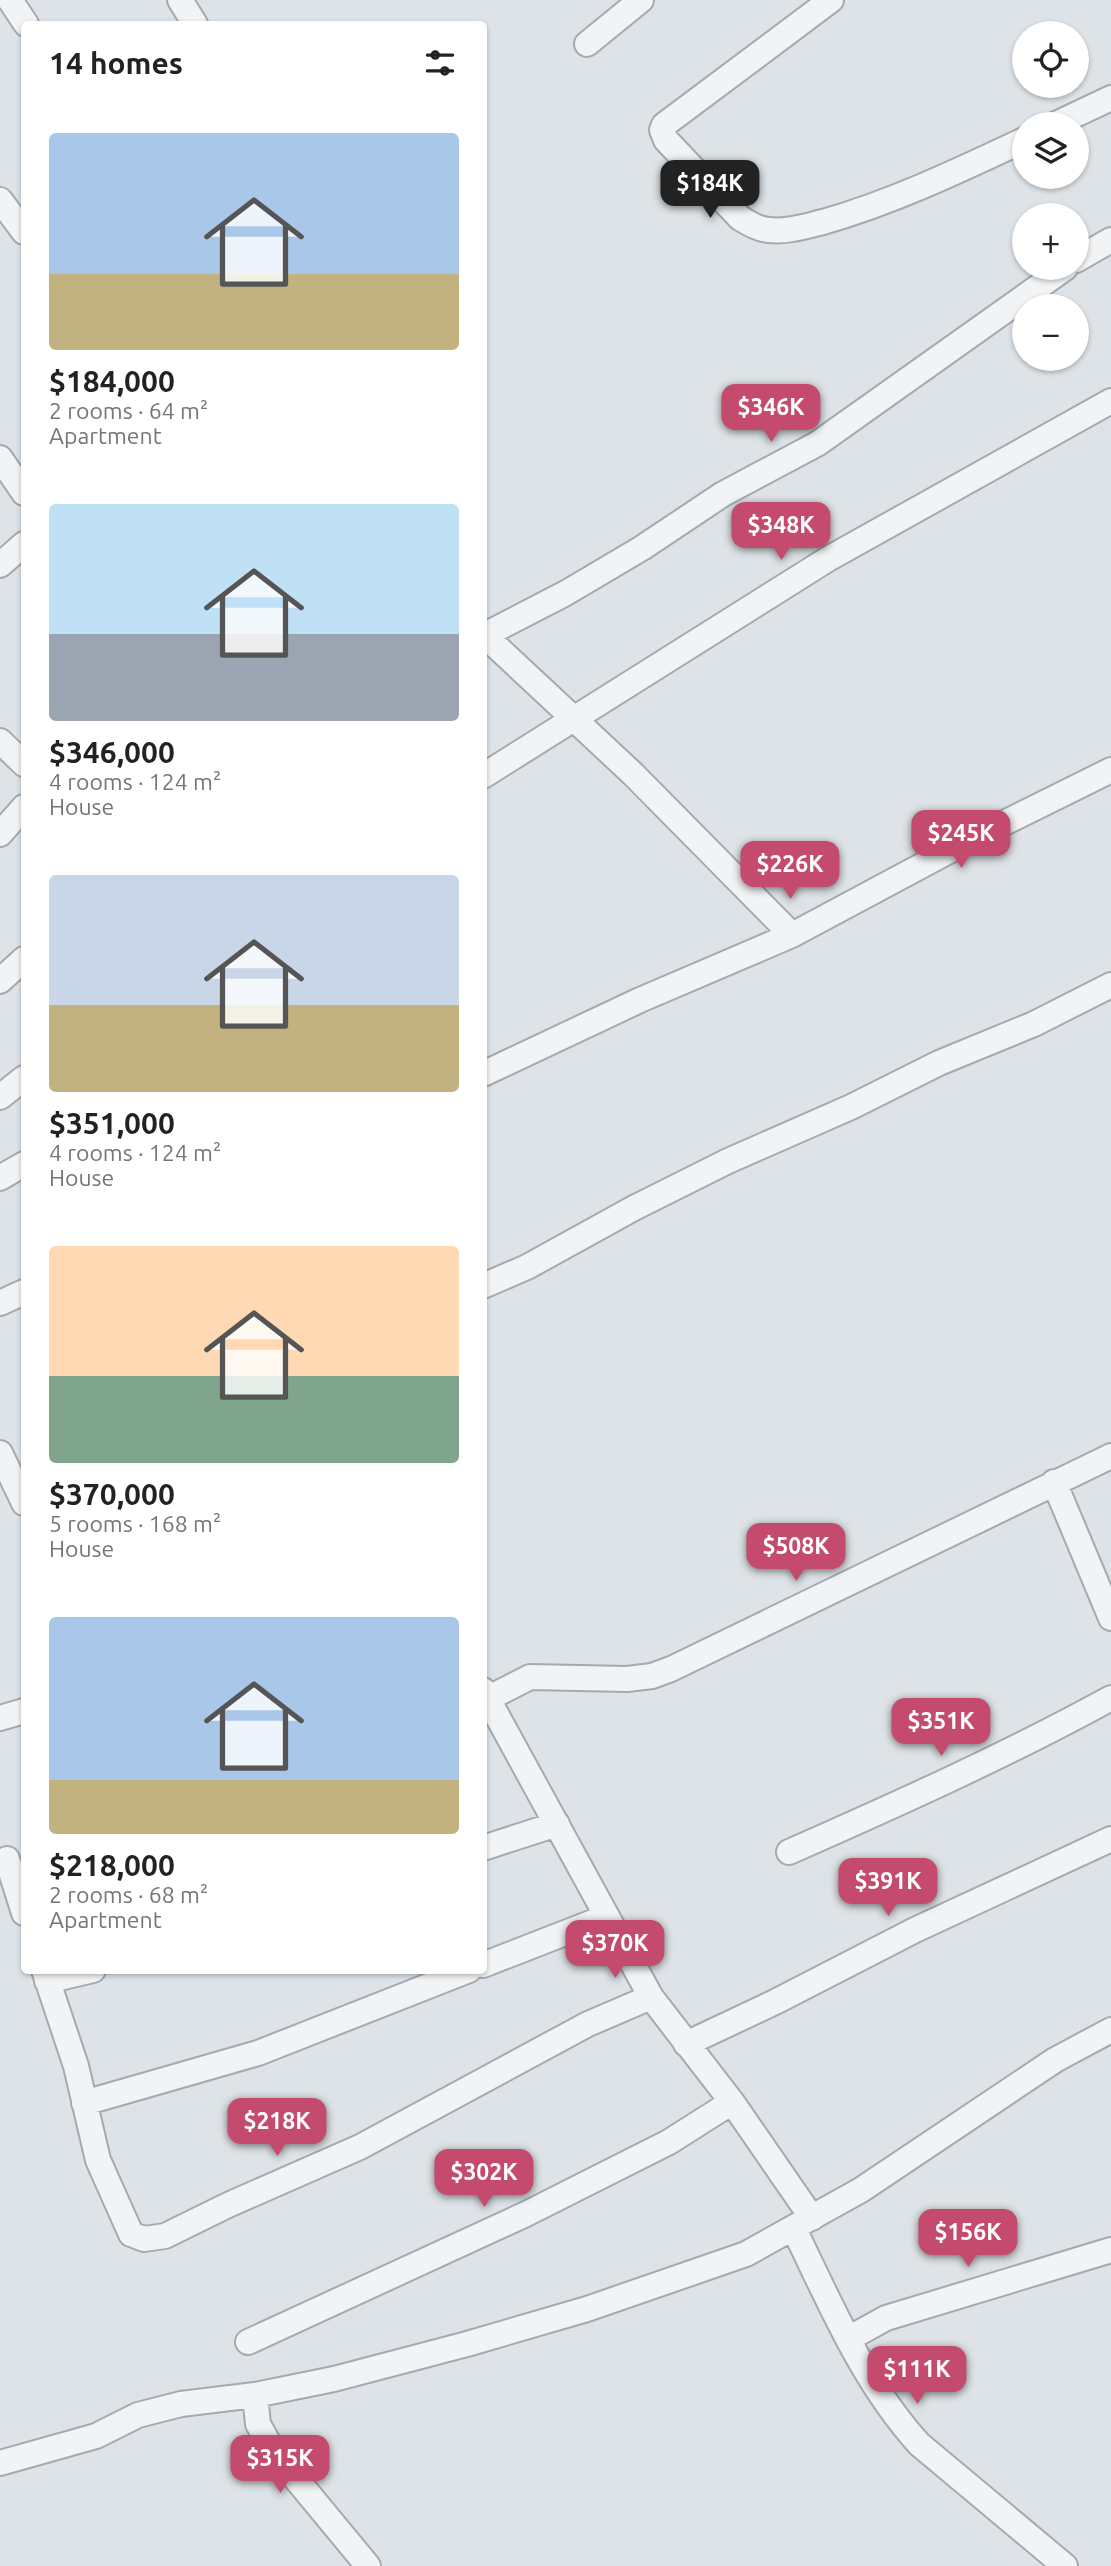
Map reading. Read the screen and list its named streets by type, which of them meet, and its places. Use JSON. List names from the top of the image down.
{
  "page": {
    "map_buttons": ["+", "−"],
    "heading": "14 homes",
    "list": [
      {
        "name": "$184,000",
        "note": "2 rooms · 64 m² · Apartment"
      },
      {
        "name": "$346,000",
        "note": "4 rooms · 124 m² · House"
      },
      {
        "name": "$351,000",
        "note": "4 rooms · 124 m² · House"
      },
      {
        "name": "$370,000",
        "note": "5 rooms · 168 m² · House"
      },
      {
        "name": "$218,000",
        "note": "2 rooms · 68 m² · Apartment"
      }
    ],
    "price": [
      "$184K",
      "$346K",
      "$348K",
      "$245K",
      "$226K",
      "$508K",
      "$351K",
      "$391K",
      "$370K",
      "$218K",
      "$302K",
      "$156K",
      "$111K",
      "$315K"
    ]
  }
}
